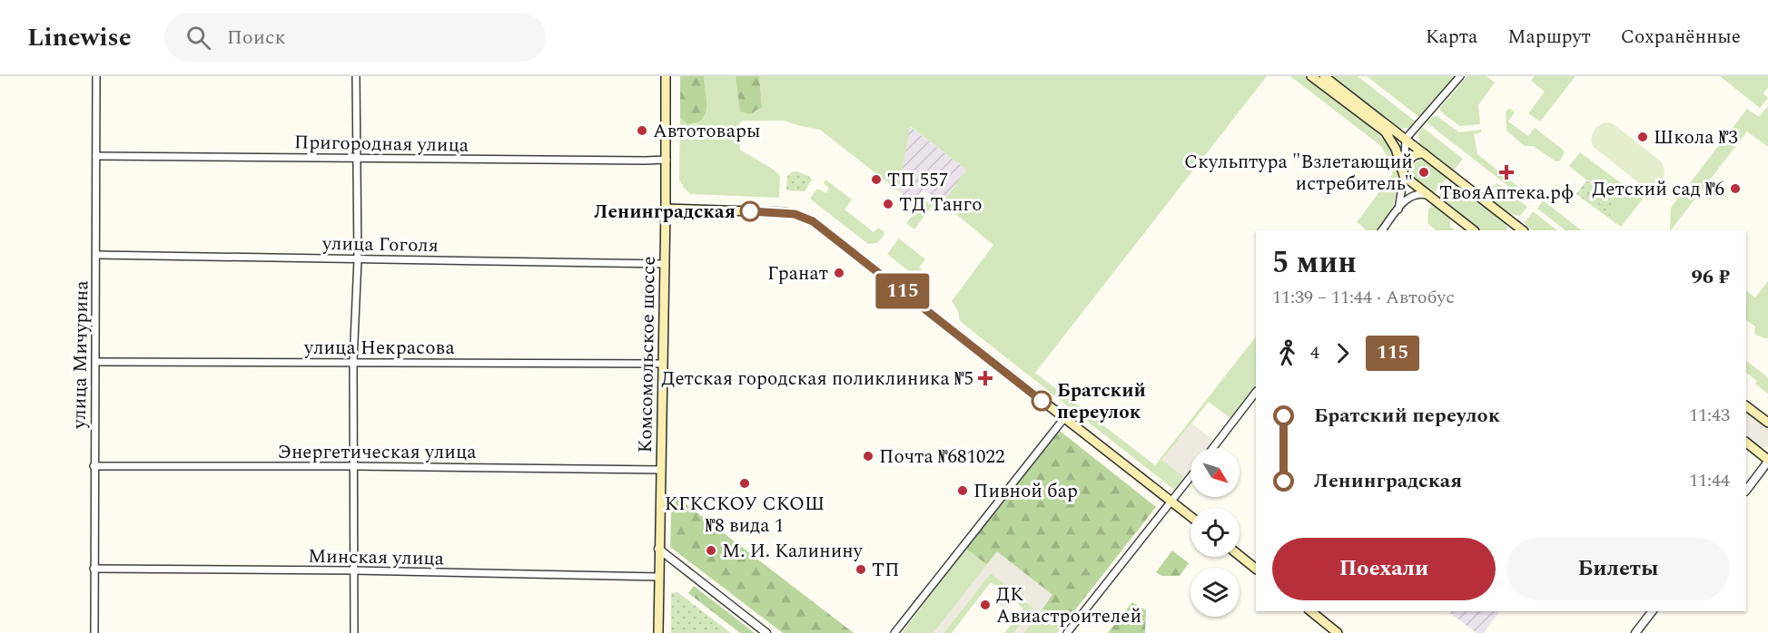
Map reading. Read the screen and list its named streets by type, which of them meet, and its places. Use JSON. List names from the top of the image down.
{
  "streets": {
    "main road": ["Комсомольское шоссе"],
    "street": [
      "Пригородная улица",
      "улица Гоголя",
      "улица Некрасова",
      "улица Мичурина",
      "Энергетическая улица",
      "Минская улица"
    ]
  },
  "crossings": [
    ["Пригородная улица", "улица Мичурина"],
    ["Пригородная улица", "Комсомольское шоссе"],
    ["улица Гоголя", "улица Мичурина"],
    ["улица Гоголя", "Комсомольское шоссе"],
    ["улица Некрасова", "улица Мичурина"],
    ["улица Некрасова", "Комсомольское шоссе"],
    ["улица Мичурина", "Энергетическая улица"],
    ["улица Мичурина", "Минская улица"],
    ["Комсомольское шоссе", "Энергетическая улица"],
    ["Комсомольское шоссе", "Минская улица"]
  ],
  "places": {
    "other": [
      "Автотовары",
      "Школа №3",
      "Скульптура \"Взлетающий истребитель\"",
      "ТП 557",
      "Детский сад №6",
      "ТД Танго",
      "Ленинградская",
      "Гранат",
      "Братский переулок",
      "Почта №681022",
      "КГКСКОУ СКОШ №8 вида 1",
      "Пивной бар",
      "М. И. Калинину",
      "ТП",
      "ДК Авиастроителей"
    ],
    "health": ["ТвояАптека.рф", "Детская городская поликлиника №5"]
  },
  "lines": ["bus line 115"],
  "north": "bottom right",
  "page": {
    "header": "Linewise",
    "search": "Поиск",
    "nav": ["Карта", "Маршрут", "Сохранённые"],
    "on_map": "115",
    "heading": ["5 мин", "11:39 – 11:44 · Автобус", "96 ₽"],
    "legs": ["4", "115"],
    "list": [
      {
        "name": "Братский переулок",
        "value": "11:43"
      },
      {
        "name": "Ленинградская",
        "value": "11:44"
      }
    ],
    "buttons": ["Поехали", "Билеты"]
  }
}
